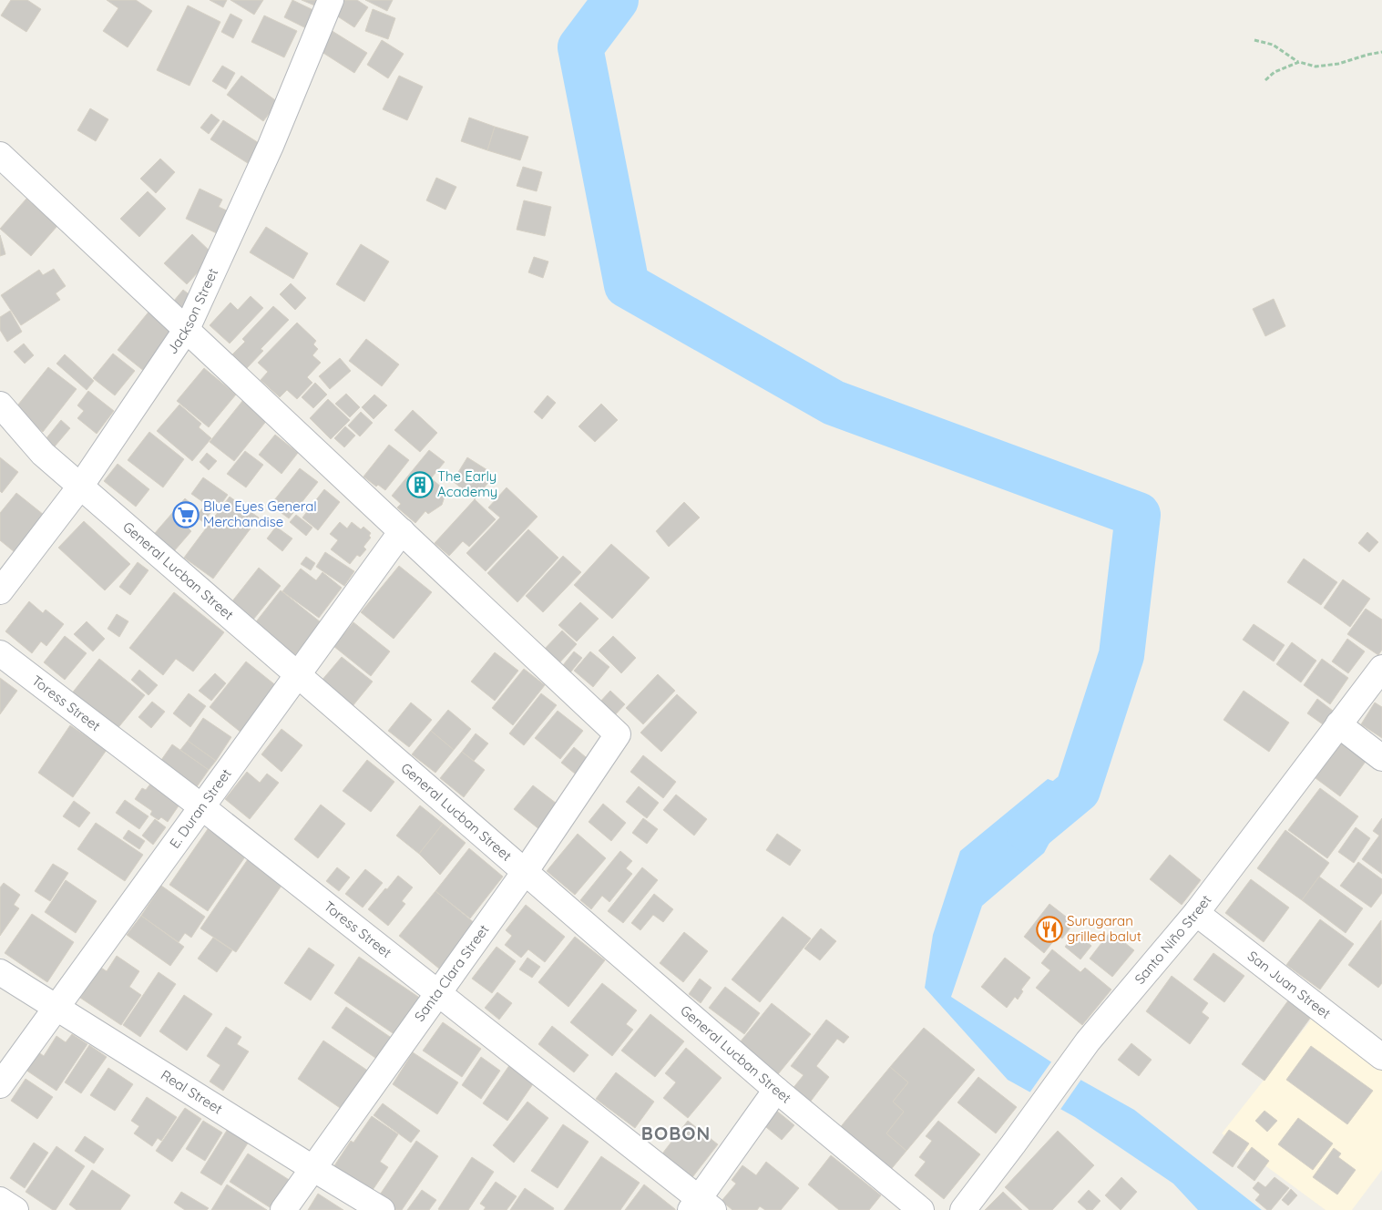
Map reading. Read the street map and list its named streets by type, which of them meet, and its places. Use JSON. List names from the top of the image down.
{
  "streets": {
    "street": [
      "Jackson Street",
      "General Lucban Street",
      "Toress Street",
      "E. Duran Street",
      "Santo Niño Street",
      "Santa Clara Street",
      "San Juan Street",
      "Real Street"
    ]
  },
  "crossings": [
    ["Jackson Street", "General Lucban Street"],
    ["General Lucban Street", "E. Duran Street"],
    ["General Lucban Street", "Santa Clara Street"],
    ["Toress Street", "E. Duran Street"],
    ["Toress Street", "Santa Clara Street"],
    ["E. Duran Street", "Santa Clara Street"],
    ["E. Duran Street", "Real Street"],
    ["Santo Niño Street", "San Juan Street"],
    ["Santa Clara Street", "Real Street"]
  ],
  "districts": ["BOBON"],
  "places": {
    "building": ["The Early Academy"],
    "supermarket": ["Blue Eyes General Merchandise"],
    "restaurant": ["Surugaran grilled balut"]
  }
}
